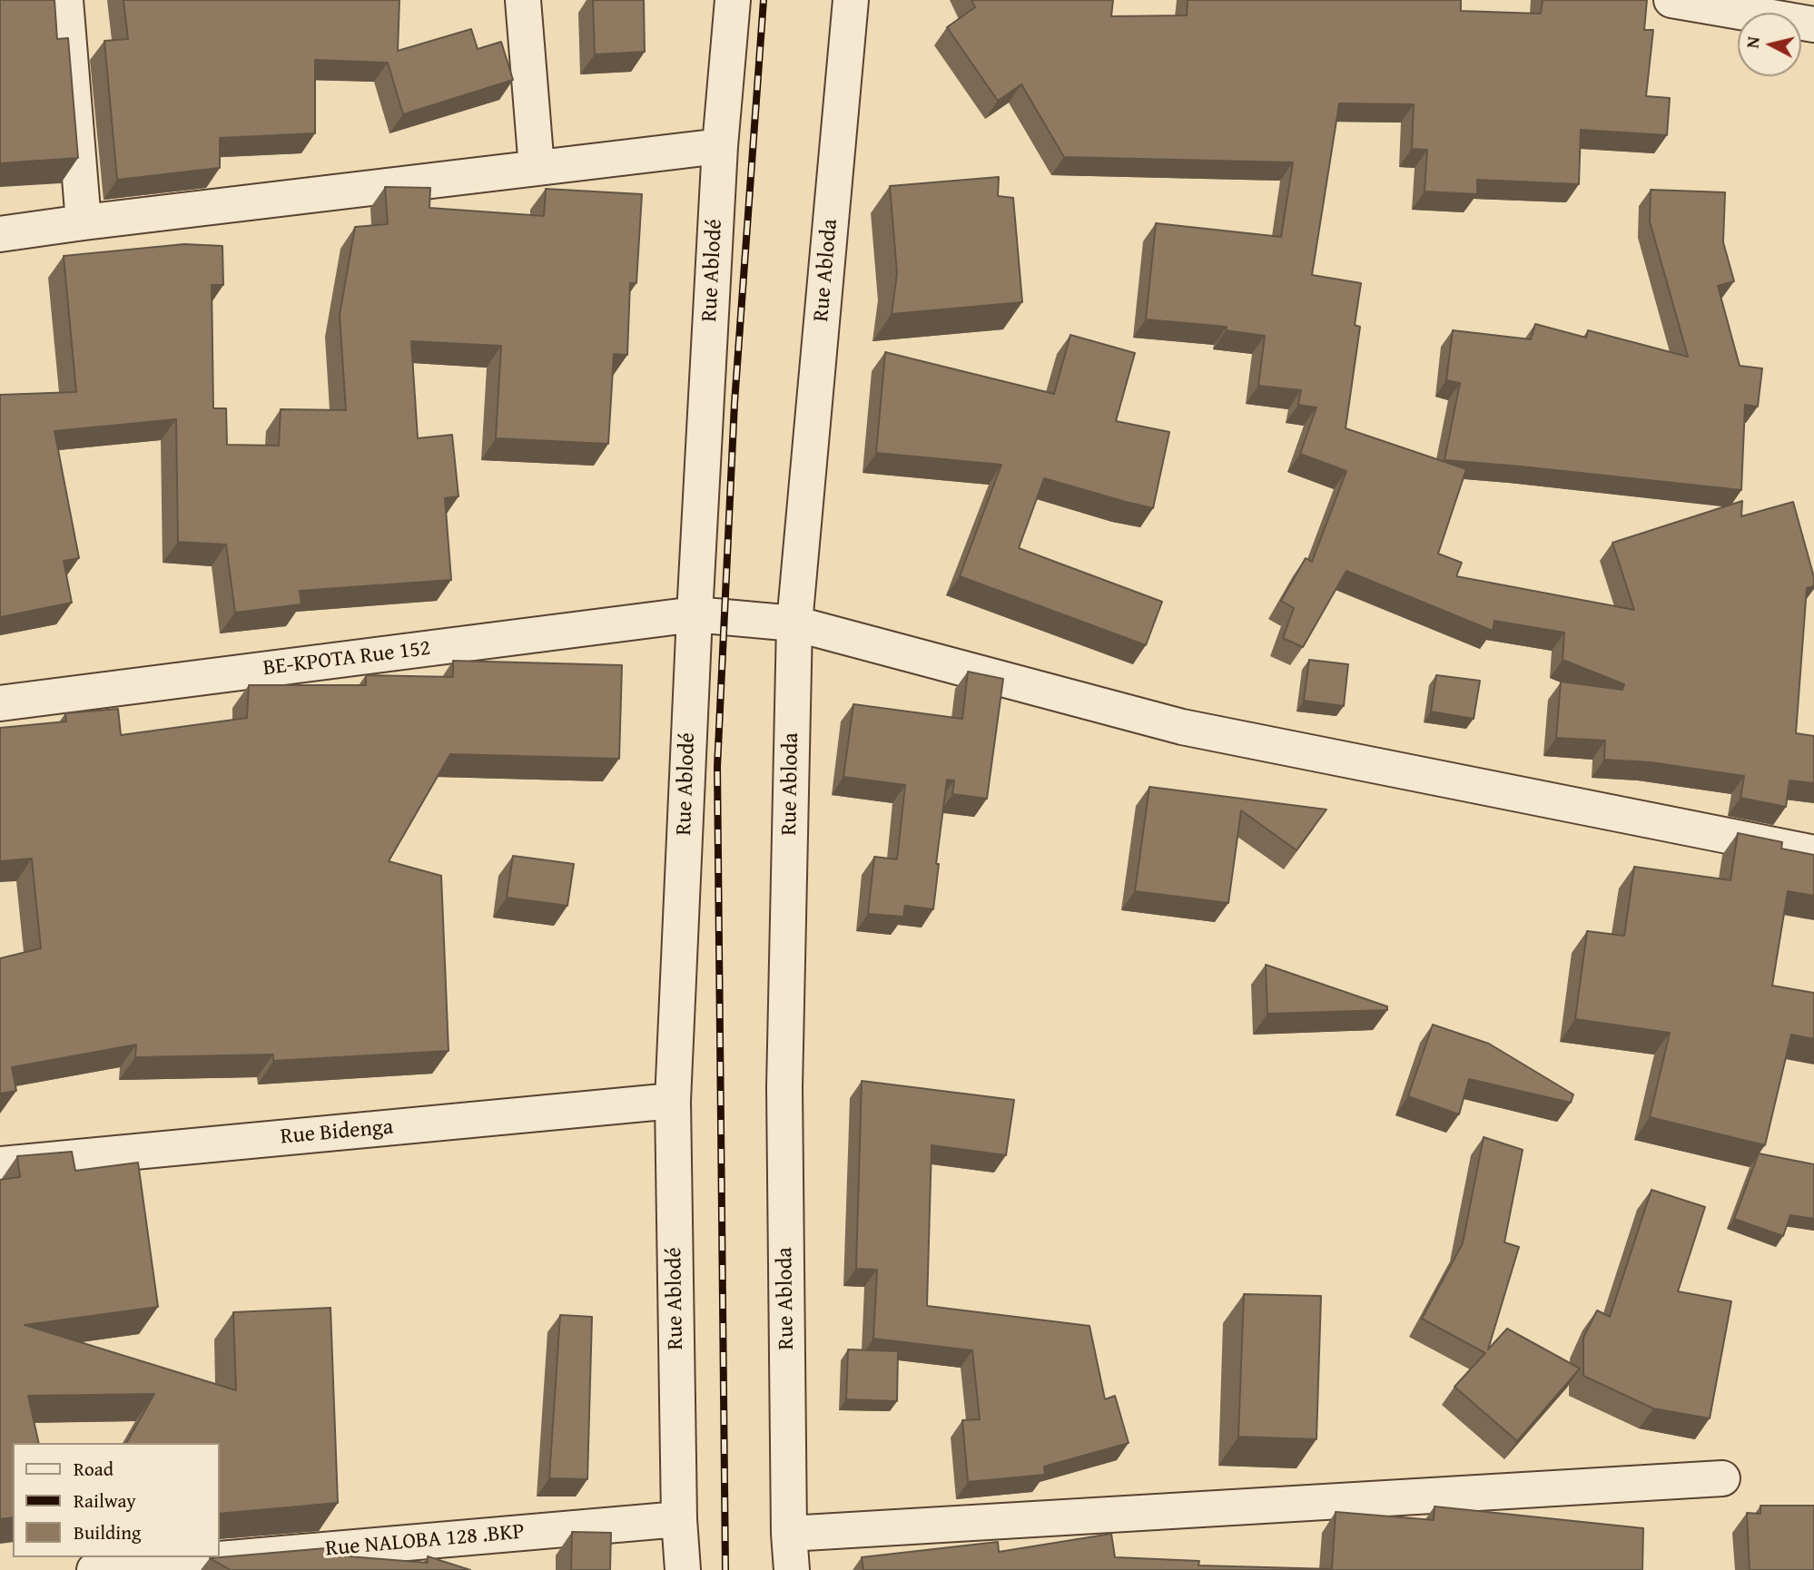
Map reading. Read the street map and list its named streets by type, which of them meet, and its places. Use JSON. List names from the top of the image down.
{
  "streets": {
    "street": [
      "Rue Ablodé",
      "Rue Abloda",
      "BE-KPOTA Rue 152",
      "Rue Bidenga",
      "Rue NALOBA 128 .BKP"
    ]
  },
  "crossings": [
    ["Rue Ablodé", "BE-KPOTA Rue 152"],
    ["Rue Ablodé", "Rue Bidenga"],
    ["Rue Ablodé", "Rue NALOBA 128 .BKP"],
    ["Rue Abloda", "BE-KPOTA Rue 152"]
  ],
  "legend": ["Road", "Railway", "Building"],
  "north": "left"
}
